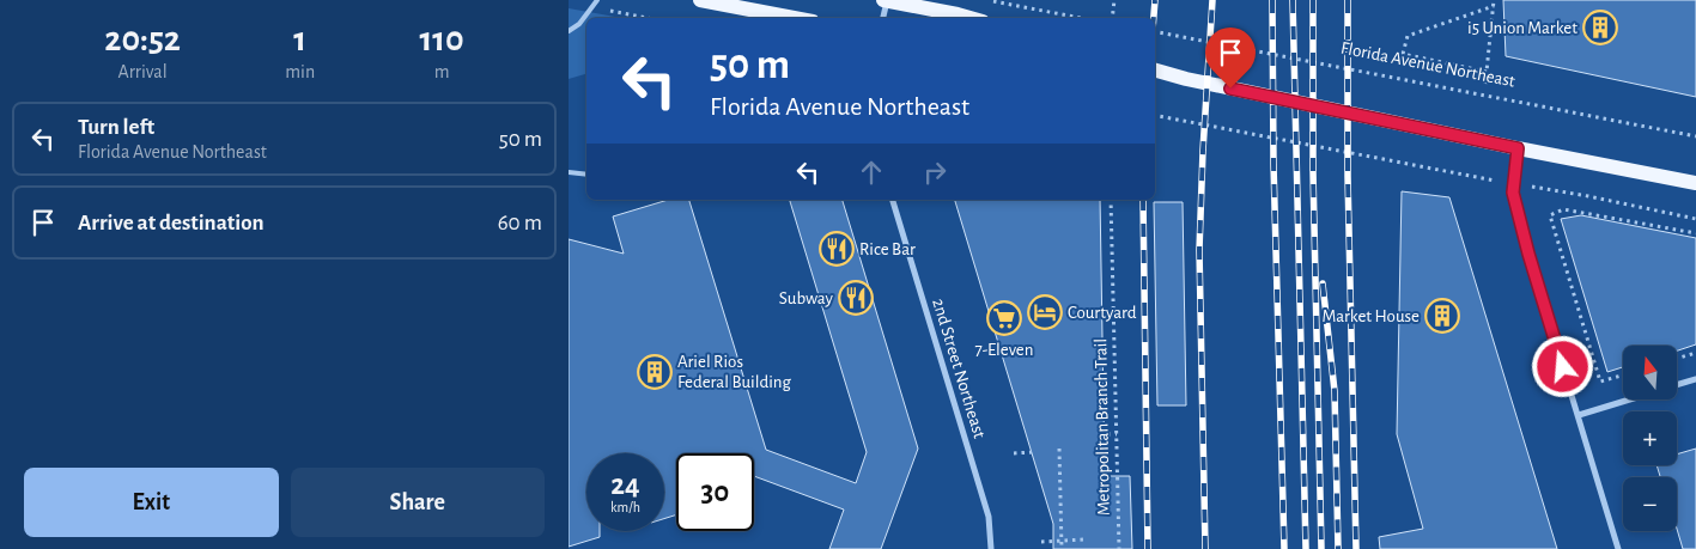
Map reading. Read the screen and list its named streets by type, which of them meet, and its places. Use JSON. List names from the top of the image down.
{
  "streets": {
    "street": ["2nd Street Northeast"],
    "path": ["Florida Avenue Northeast", "Metropolitan Branch Trail"]
  },
  "places": {
    "building": ["i5 Union Market", "Market House", "Ariel Rios Federal Building"],
    "restaurant": ["Rice Bar", "Subway"],
    "hotel": ["Courtyard"],
    "supermarket": ["7-Eleven"]
  },
  "north": "top",
  "page": {
    "eta": [
      "20:52",
      "Arrival",
      "1",
      "min",
      "110",
      "m"
    ],
    "turn": ["50 m", "Florida Avenue Northeast"],
    "list": [
      {
        "name": "Turn left",
        "note": "Florida Avenue Northeast",
        "value": "50 m"
      },
      {
        "name": "Arrive at destination",
        "value": "60 m"
      }
    ],
    "map_buttons": ["+", "−"],
    "speed": "24 km/h",
    "limit": "30",
    "buttons": ["Exit", "Share"]
  }
}
